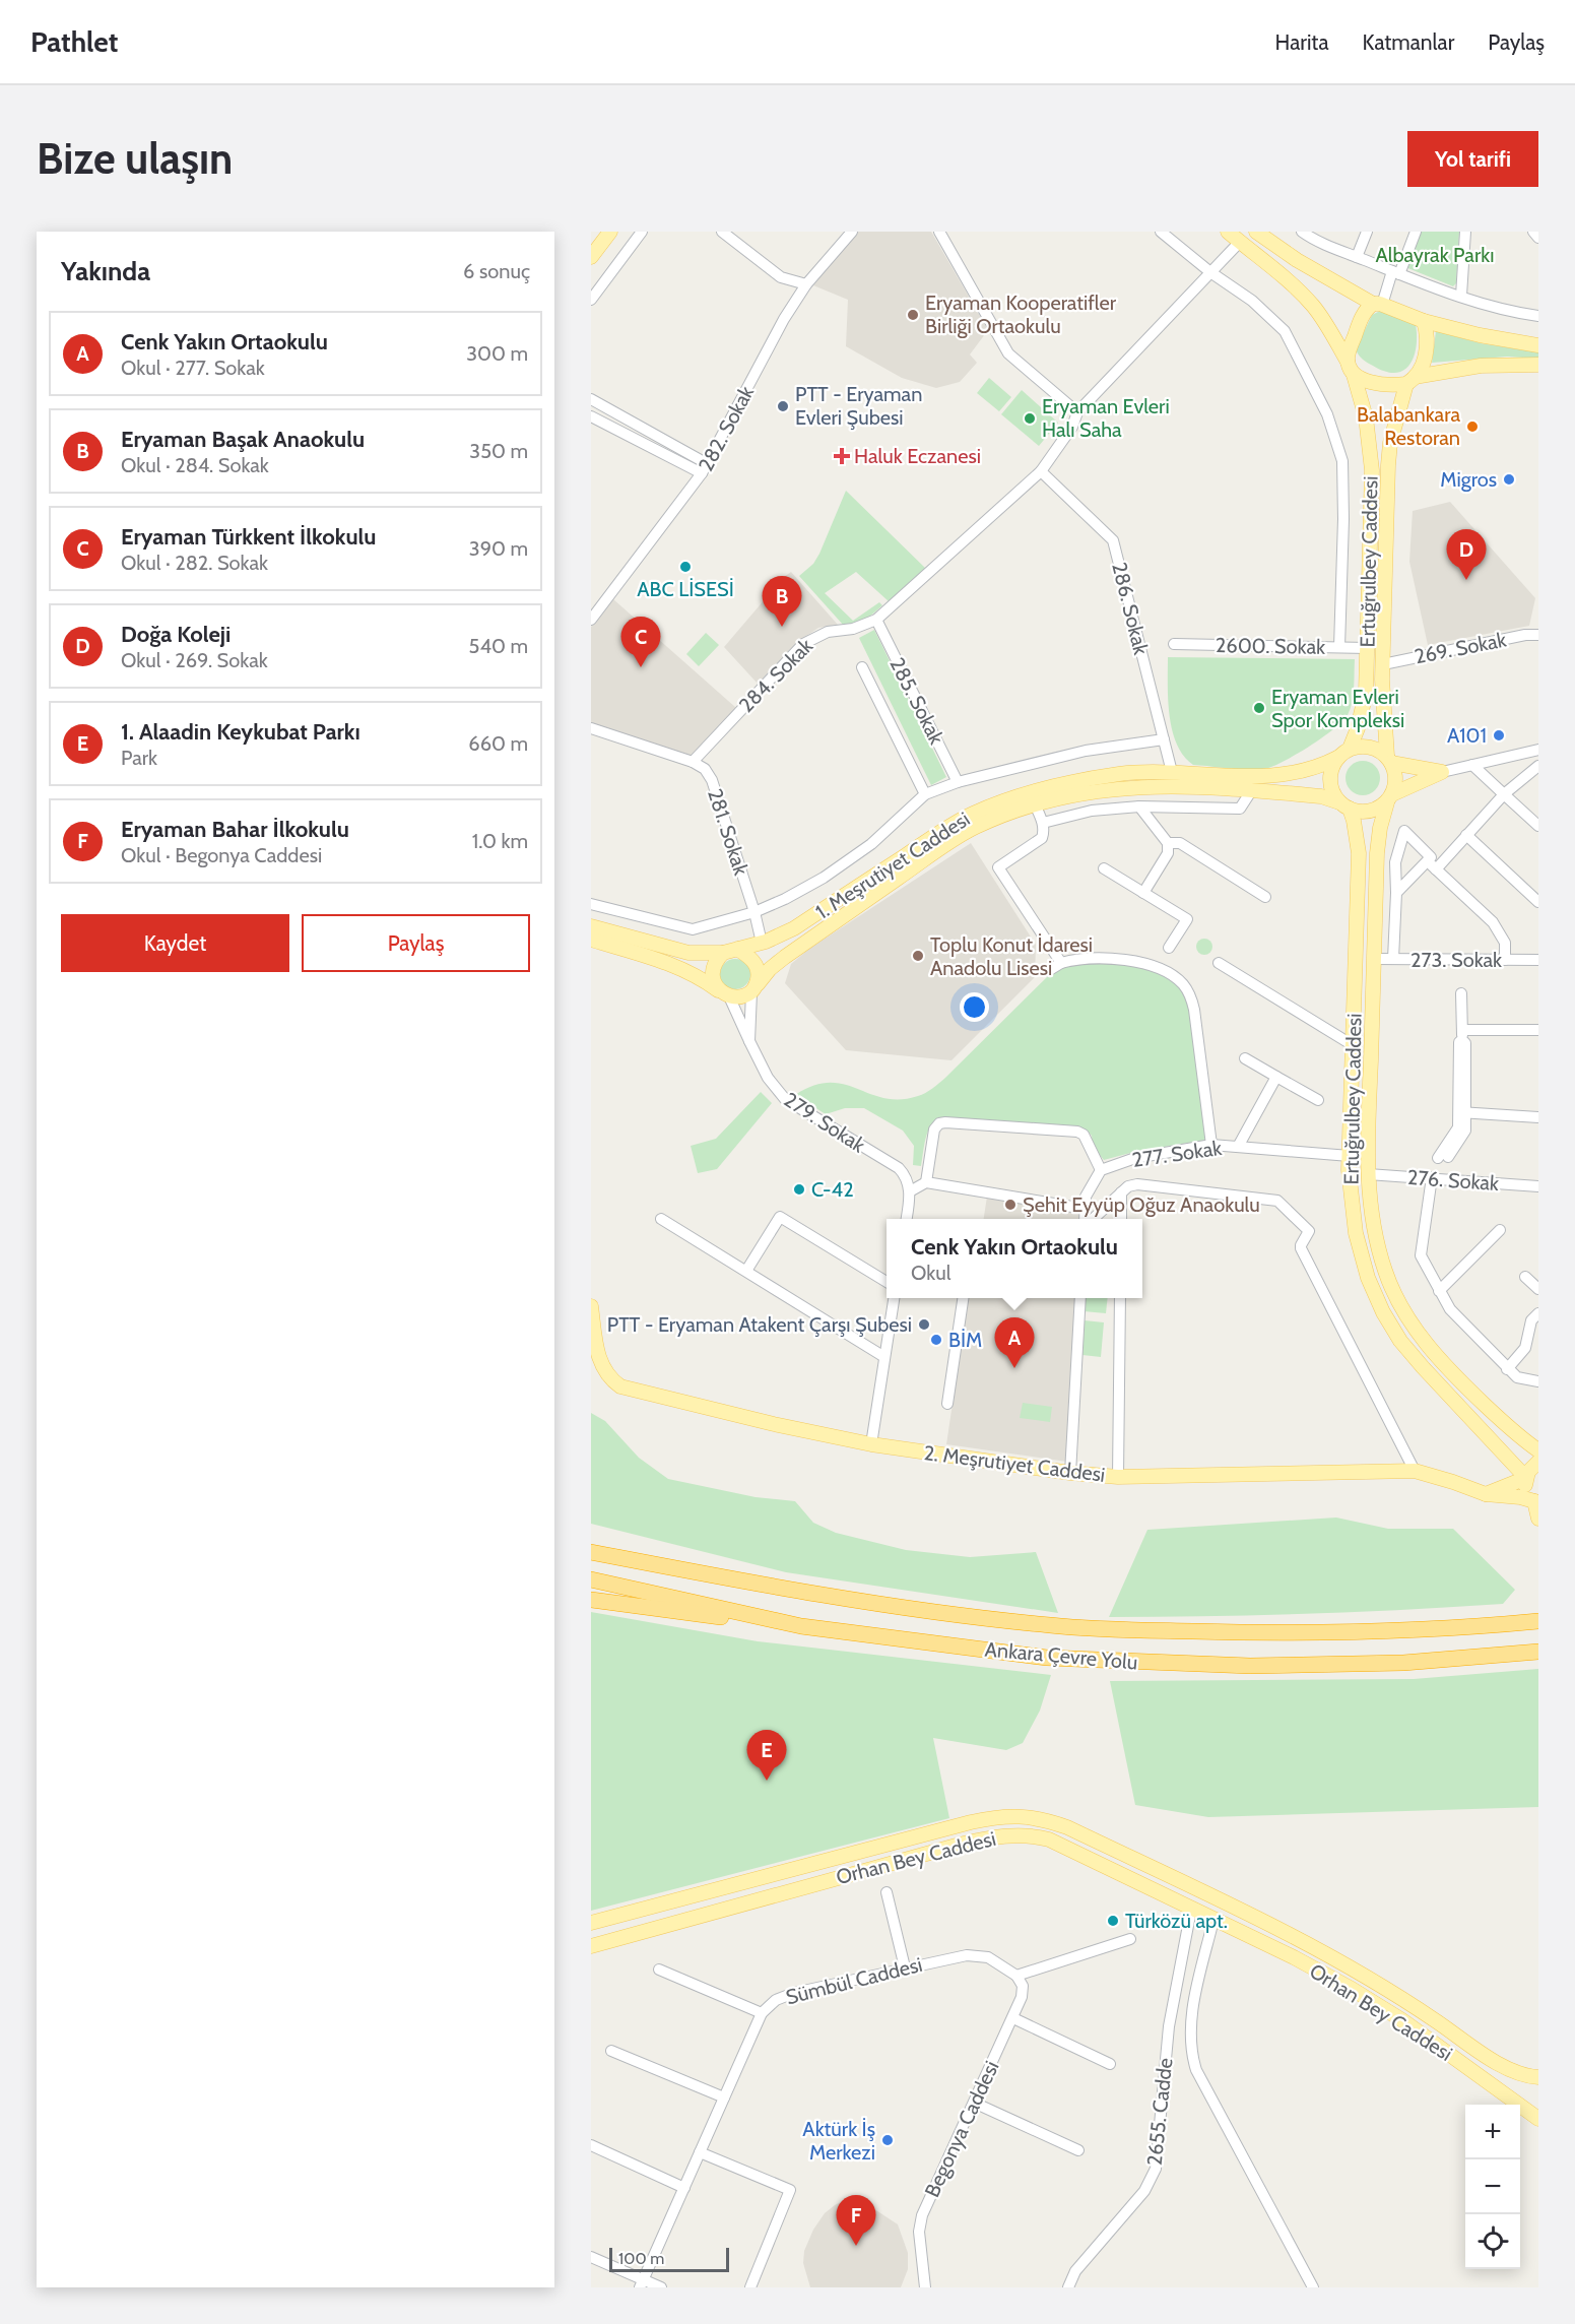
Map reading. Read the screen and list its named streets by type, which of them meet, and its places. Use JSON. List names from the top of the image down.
{
  "streets": {
    "highway": ["Ankara Çevre Yolu"],
    "main road": [
      "Ertuğrulbey Caddesi",
      "1. Meşrutiyet Caddesi",
      "2. Meşrutiyet Caddesi",
      "Orhan Bey Caddesi"
    ],
    "street": [
      "282. Sokak",
      "286. Sokak",
      "2600. Sokak",
      "269. Sokak",
      "284. Sokak",
      "285. Sokak",
      "281. Sokak",
      "273. Sokak",
      "279. Sokak",
      "277. Sokak",
      "276. Sokak",
      "Sümbül Caddesi",
      "2655. Cadde",
      "Begonya Caddesi"
    ]
  },
  "crossings": [
    ["Ertuğrulbey Caddesi", "2600. Sokak"],
    ["Ertuğrulbey Caddesi", "269. Sokak"],
    ["Ertuğrulbey Caddesi", "1. Meşrutiyet Caddesi"],
    ["Ertuğrulbey Caddesi", "273. Sokak"],
    ["Ertuğrulbey Caddesi", "277. Sokak"],
    ["Ertuğrulbey Caddesi", "276. Sokak"],
    ["Ertuğrulbey Caddesi", "2. Meşrutiyet Caddesi"],
    ["286. Sokak", "1. Meşrutiyet Caddesi"],
    ["284. Sokak", "285. Sokak"],
    ["284. Sokak", "281. Sokak"],
    ["281. Sokak", "1. Meşrutiyet Caddesi"],
    ["1. Meşrutiyet Caddesi", "279. Sokak"],
    ["Orhan Bey Caddesi", "2655. Cadde"],
    ["Sümbül Caddesi", "Begonya Caddesi"]
  ],
  "parks": ["Albayrak Parkı"],
  "places": {
    "other": [
      "Eryaman Kooperatifler Birliği Ortaokulu",
      "PTT - Eryaman Evleri Şubesi",
      "Eryaman Evleri Halı Saha",
      "Balabankara Restoran",
      "Migros",
      "ABC LİSESİ",
      "Eryaman Evleri Spor Kompleksi",
      "A101",
      "Toplu Konut İdaresi Anadolu Lisesi",
      "C-42",
      "Şehit Eyyüp Oğuz Anaokulu",
      "PTT - Eryaman Atakent Çarşı Şubesi",
      "BİM",
      "Türközü apt.",
      "Aktürk İş Merkezi"
    ],
    "health": ["Haluk Eczanesi"]
  },
  "scale_bar": "100 m",
  "page": {
    "header": "Pathlet",
    "nav": ["Harita", "Katmanlar", "Paylaş"],
    "buttons": [
      "Yol tarifi",
      ["Kaydet", "Paylaş"]
    ],
    "title": "Bize ulaşın",
    "heading": ["Yakında", "6 sonuç"],
    "list": [
      {
        "mark": "A",
        "name": "Cenk Yakın Ortaokulu",
        "note": "Okul · 277. Sokak",
        "value": "300 m"
      },
      {
        "mark": "B",
        "name": "Eryaman Başak Anaokulu",
        "note": "Okul · 284. Sokak",
        "value": "350 m"
      },
      {
        "mark": "C",
        "name": "Eryaman Türkkent İlkokulu",
        "note": "Okul · 282. Sokak",
        "value": "390 m"
      },
      {
        "mark": "D",
        "name": "Doğa Koleji",
        "note": "Okul · 269. Sokak",
        "value": "540 m"
      },
      {
        "mark": "E",
        "name": "1. Alaadin Keykubat Parkı",
        "note": "Park",
        "value": "660 m"
      },
      {
        "mark": "F",
        "name": "Eryaman Bahar İlkokulu",
        "note": "Okul · Begonya Caddesi",
        "value": "1.0 km"
      }
    ],
    "pins": [
      "D",
      "B",
      "C",
      "A",
      "E",
      "F"
    ],
    "popup": ["Cenk Yakın Ortaokulu", "Okul"],
    "map_buttons": ["+", "−"],
    "scale": "100 m"
  }
}
